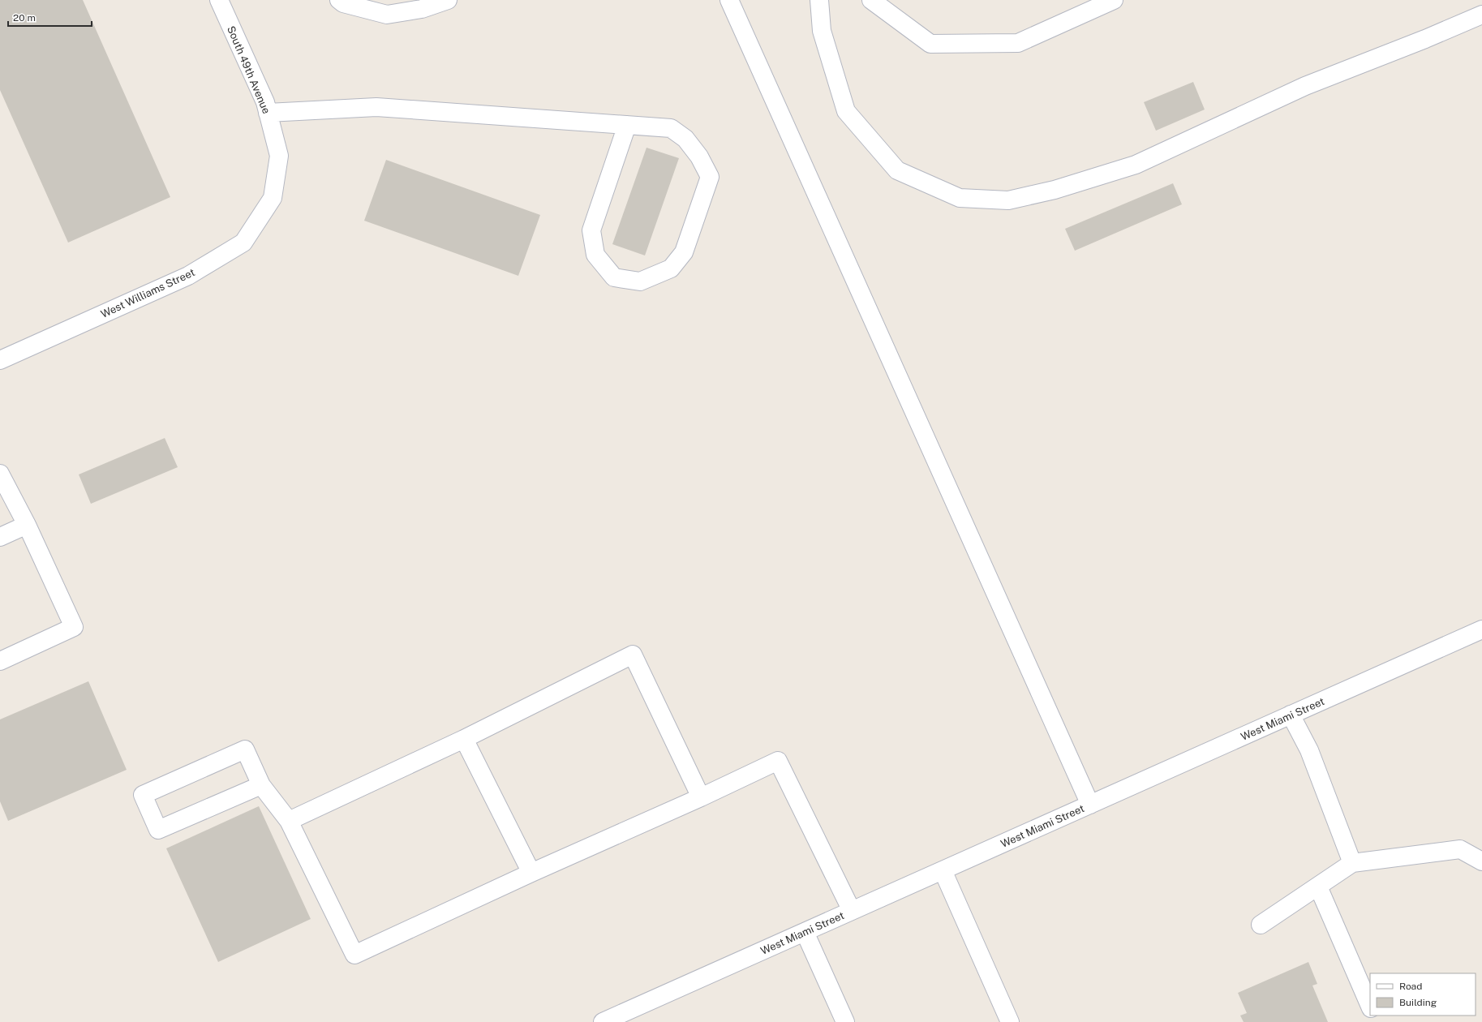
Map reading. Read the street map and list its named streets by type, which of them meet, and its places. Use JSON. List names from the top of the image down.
{
  "streets": {
    "street": ["South 49th Avenue", "West Williams Street", "West Miami Street"]
  },
  "crossings": [
    ["South 49th Avenue", "West Williams Street"]
  ],
  "legend": ["Road", "Building"],
  "scale_bar": "20 m"
}
